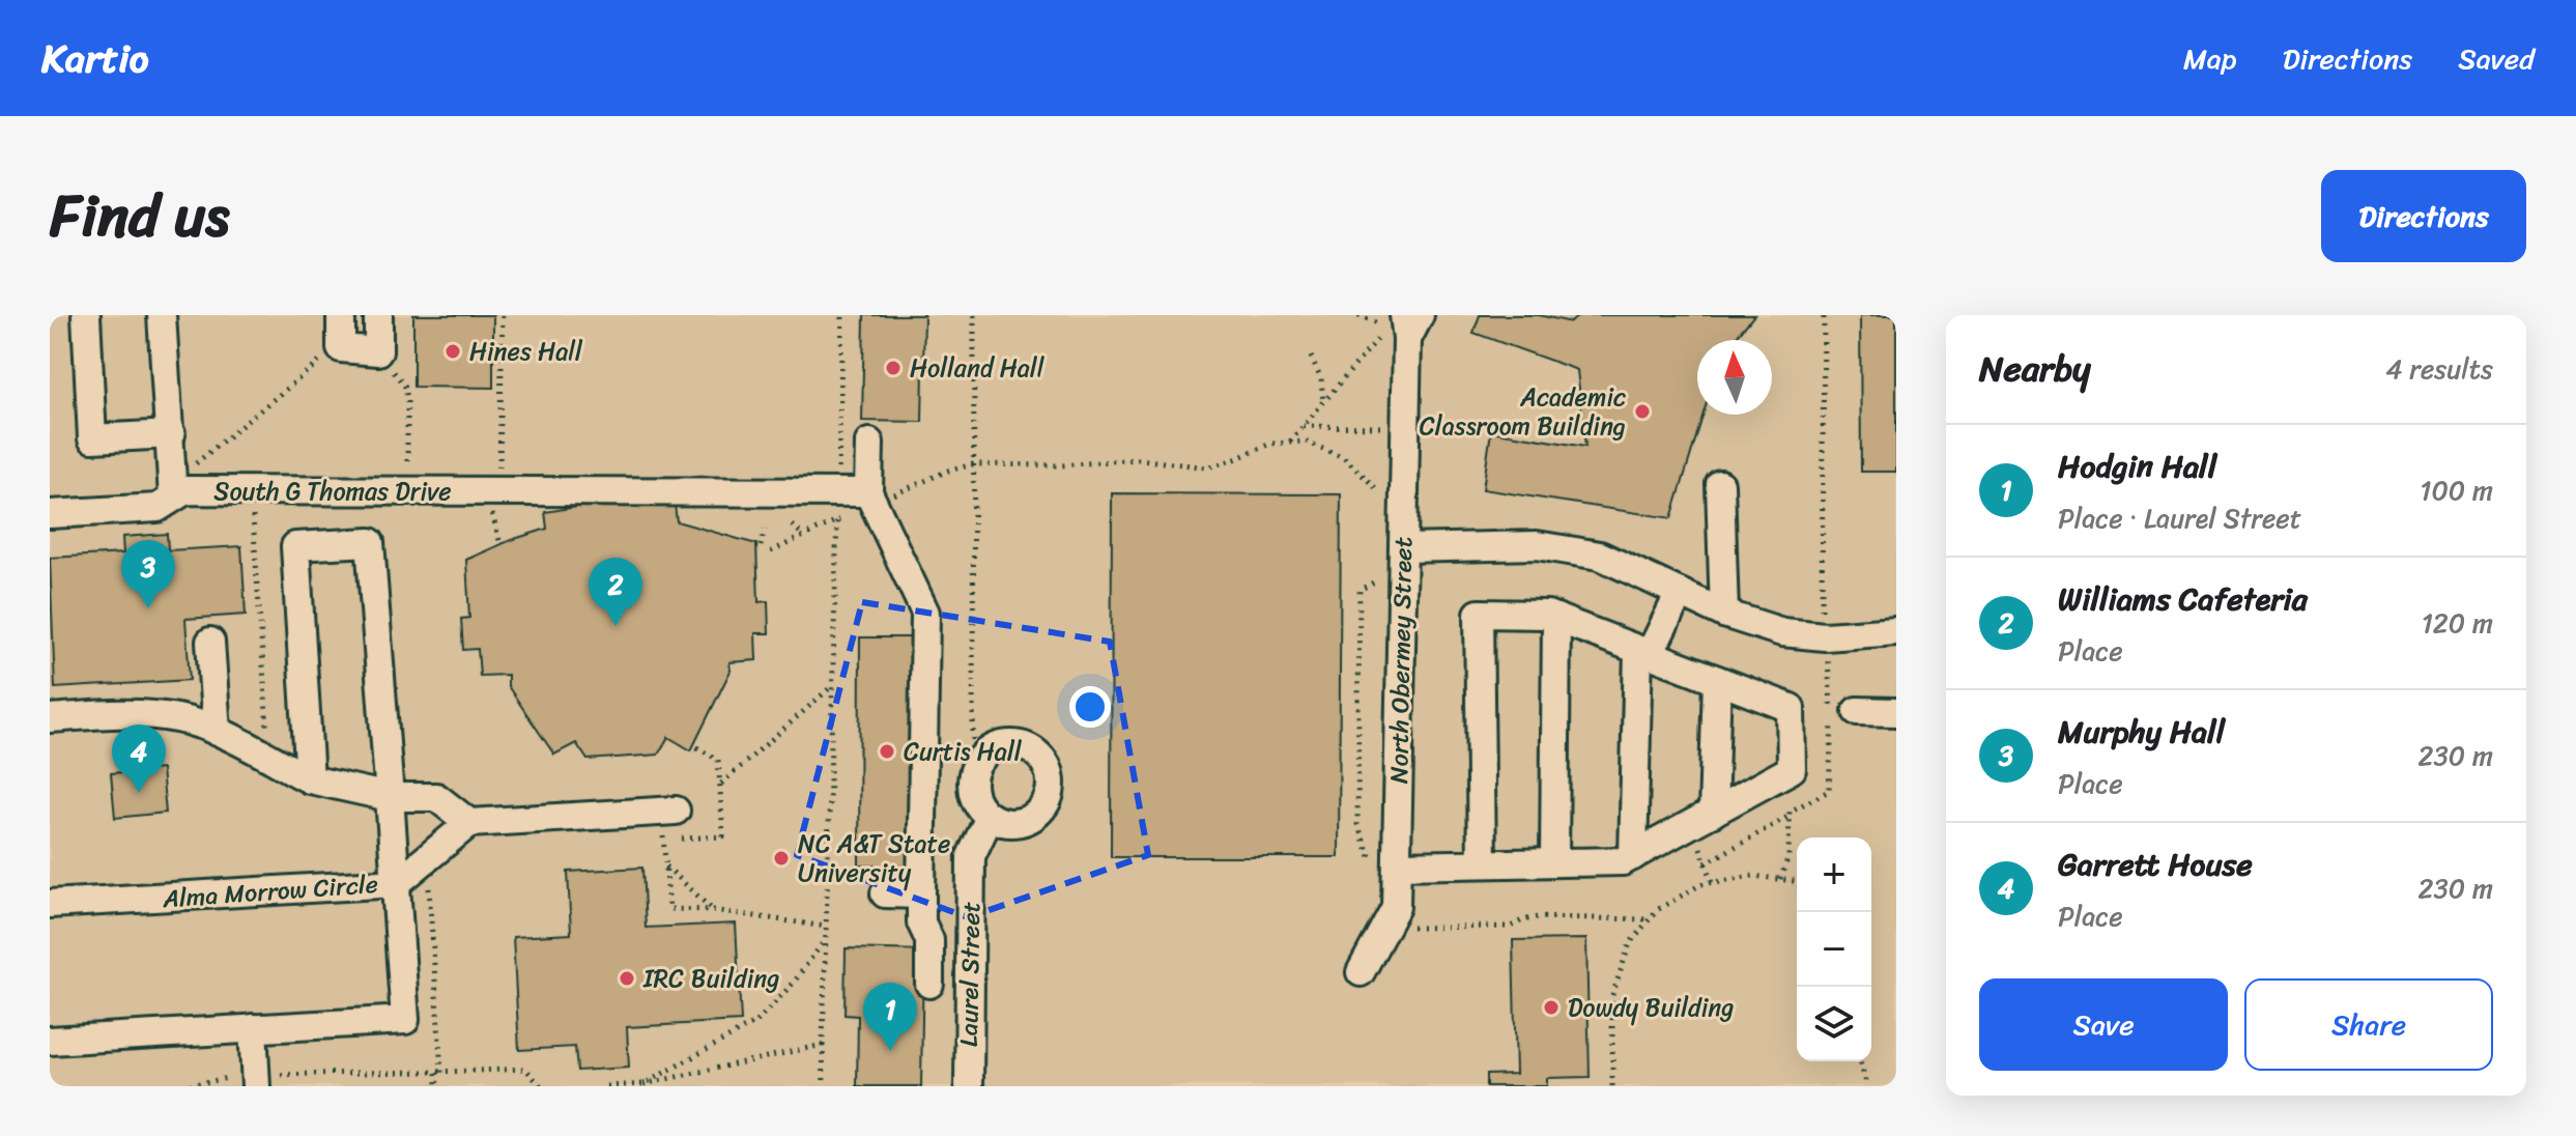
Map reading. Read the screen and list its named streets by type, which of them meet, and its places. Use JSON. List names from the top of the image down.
{
  "streets": {
    "street": [
      "South G Thomas Drive",
      "North Obermey Street",
      "Alma Morrow Circle",
      "Laurel Street"
    ]
  },
  "places": [
    "Hines Hall",
    "Holland Hall",
    "Academic Classroom Building",
    "Curtis Hall",
    "NC A&T State University",
    "IRC Building",
    "Dowdy Building"
  ],
  "north": "top",
  "page": {
    "header": "Kartio",
    "nav": ["Map", "Directions", "Saved"],
    "title": "Find us",
    "buttons": [
      "Directions",
      ["Save", "Share"]
    ],
    "heading": ["Nearby", "4 results"],
    "list": [
      {
        "mark": "1",
        "name": "Hodgin Hall",
        "note": "Place · Laurel Street",
        "value": "100 m"
      },
      {
        "mark": "2",
        "name": "Williams Cafeteria",
        "note": "Place",
        "value": "120 m"
      },
      {
        "mark": "3",
        "name": "Murphy Hall",
        "note": "Place",
        "value": "230 m"
      },
      {
        "mark": "4",
        "name": "Garrett House",
        "note": "Place",
        "value": "230 m"
      }
    ],
    "pins": [
      "3",
      "2",
      "4",
      "1"
    ],
    "map_buttons": ["+", "−"]
  }
}
